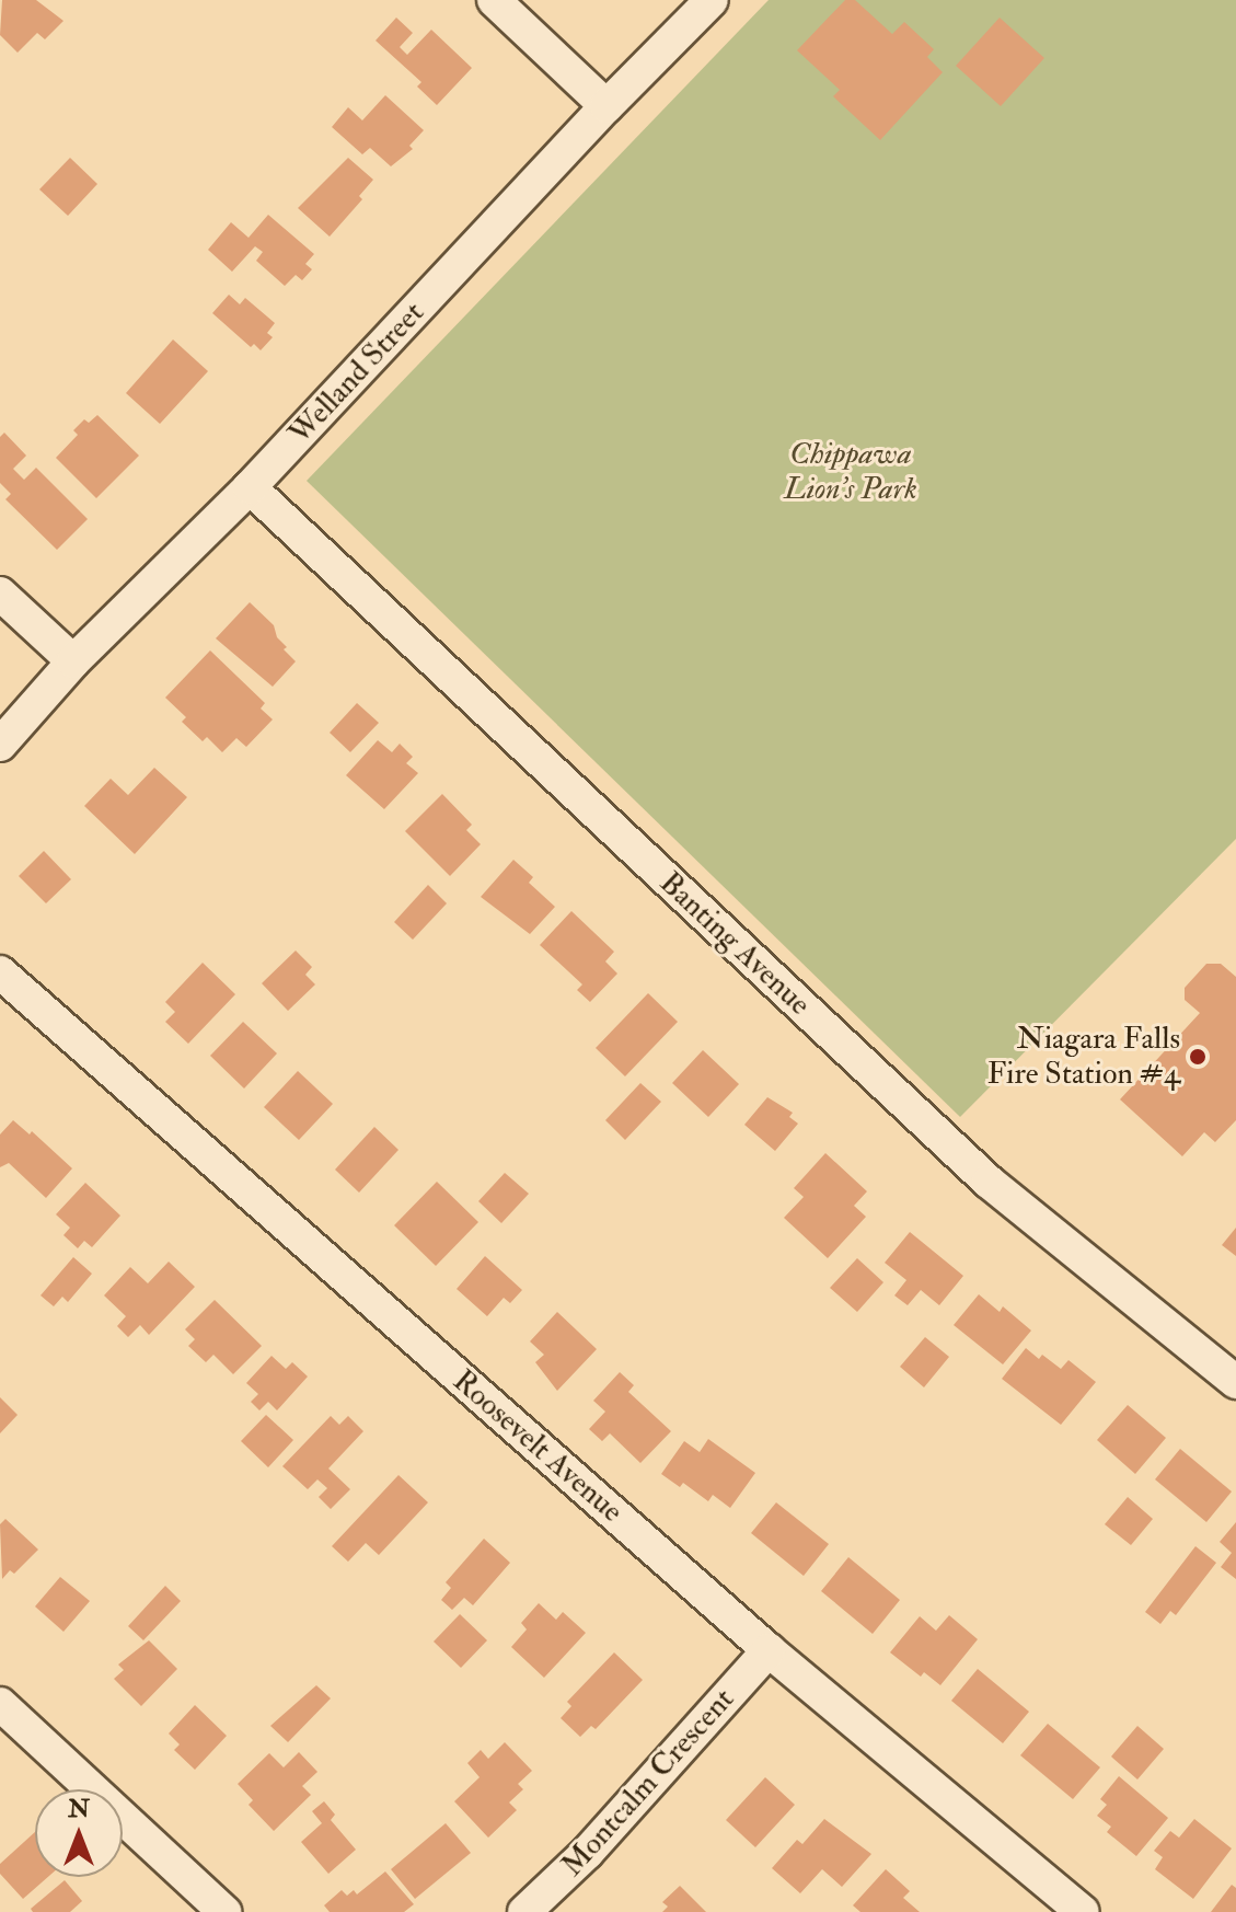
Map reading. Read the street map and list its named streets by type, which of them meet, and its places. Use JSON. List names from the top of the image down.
{
  "streets": {
    "street": [
      "Welland Street",
      "Banting Avenue",
      "Roosevelt Avenue",
      "Montcalm Crescent"
    ]
  },
  "crossings": [
    ["Welland Street", "Banting Avenue"],
    ["Roosevelt Avenue", "Montcalm Crescent"]
  ],
  "parks": ["Chippawa Lion's Park"],
  "places": ["Niagara Falls Fire Station #4"],
  "north": "top"
}
